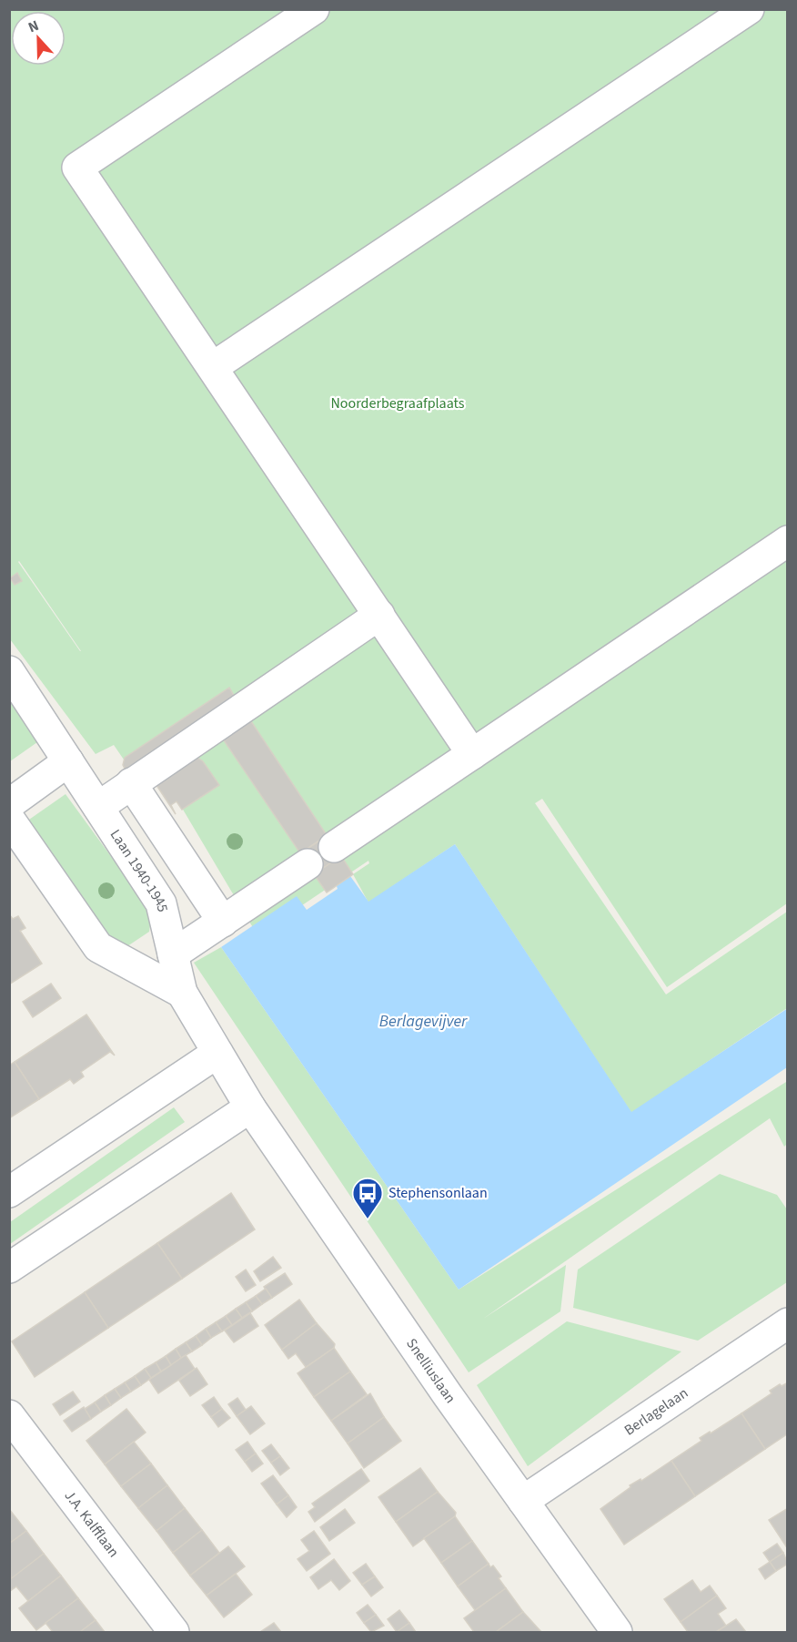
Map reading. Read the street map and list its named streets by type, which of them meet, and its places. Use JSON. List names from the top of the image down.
{
  "streets": {
    "street": [
      "Laan 1940-1945",
      "Snelliuslaan",
      "Berlagelaan",
      "J.A. Kalfflaan"
    ]
  },
  "crossings": [
    ["Laan 1940-1945", "Snelliuslaan"],
    ["Snelliuslaan", "Berlagelaan"]
  ],
  "water": ["Berlagevijver"],
  "parks": ["Noorderbegraafplaats"],
  "places": {
    "bus stop": ["Stephensonlaan"]
  },
  "north": "top"
}
